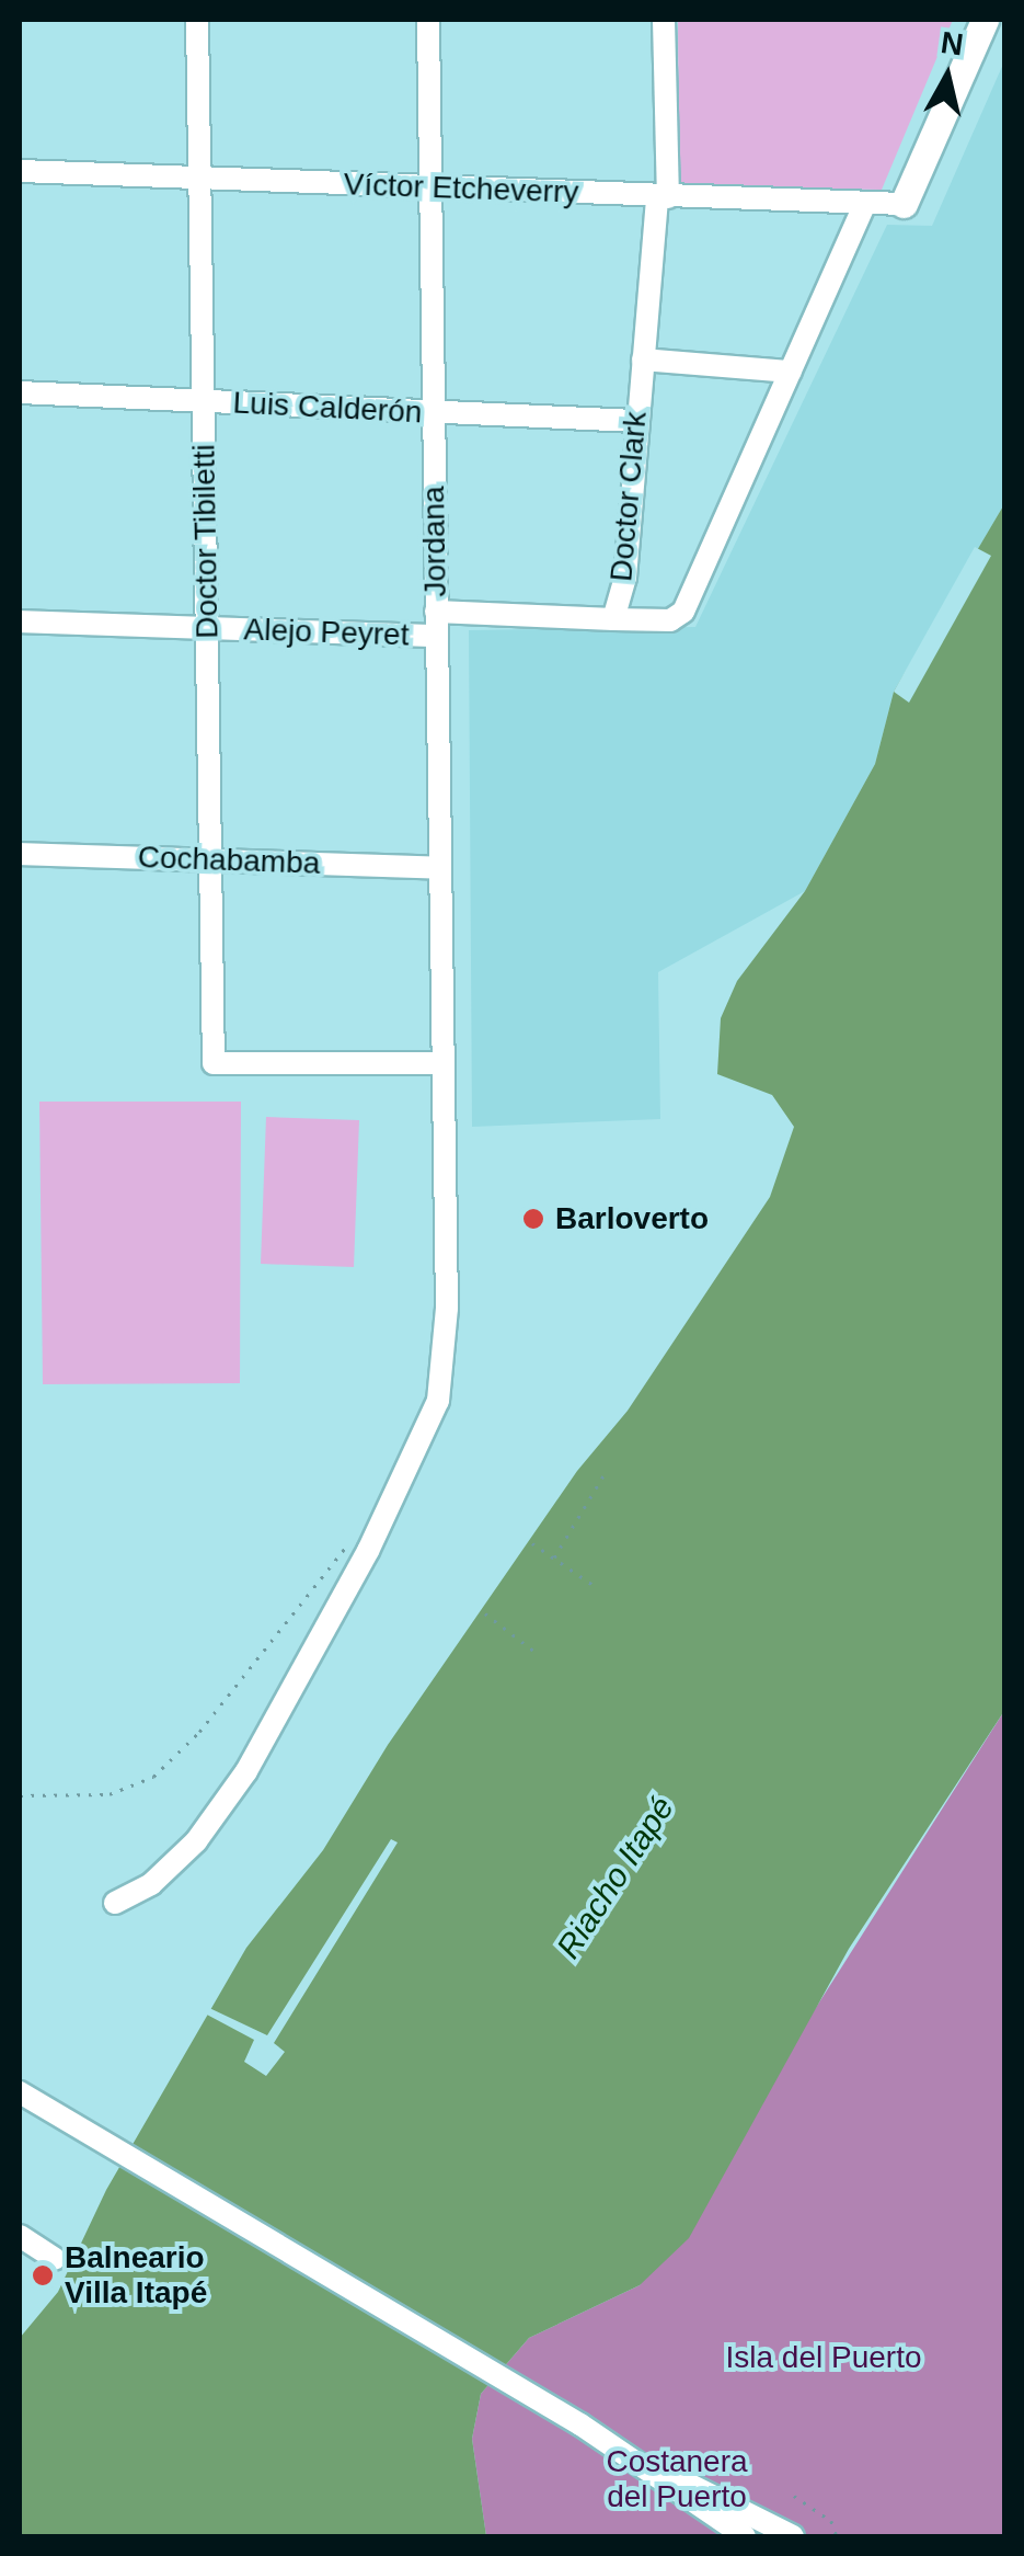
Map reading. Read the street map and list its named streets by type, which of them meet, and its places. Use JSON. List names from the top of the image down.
{
  "streets": {
    "street": [
      "Víctor Etcheverry",
      "Luis Calderón",
      "Doctor Clark",
      "Doctor Tibiletti",
      "Jordana",
      "Alejo Peyret",
      "Cochabamba"
    ]
  },
  "crossings": [
    ["Víctor Etcheverry", "Doctor Clark"],
    ["Víctor Etcheverry", "Doctor Tibiletti"],
    ["Víctor Etcheverry", "Jordana"],
    ["Luis Calderón", "Doctor Clark"],
    ["Luis Calderón", "Doctor Tibiletti"],
    ["Luis Calderón", "Jordana"],
    ["Doctor Clark", "Jordana"],
    ["Doctor Tibiletti", "Jordana"],
    ["Doctor Tibiletti", "Alejo Peyret"],
    ["Doctor Tibiletti", "Cochabamba"],
    ["Jordana", "Alejo Peyret"],
    ["Jordana", "Cochabamba"]
  ],
  "water": ["Riacho Itapé"],
  "parks": ["Isla del Puerto", "Costanera del Puerto"],
  "places": ["Barloverto", "Balneario Villa Itapé"],
  "north": "top"
}
